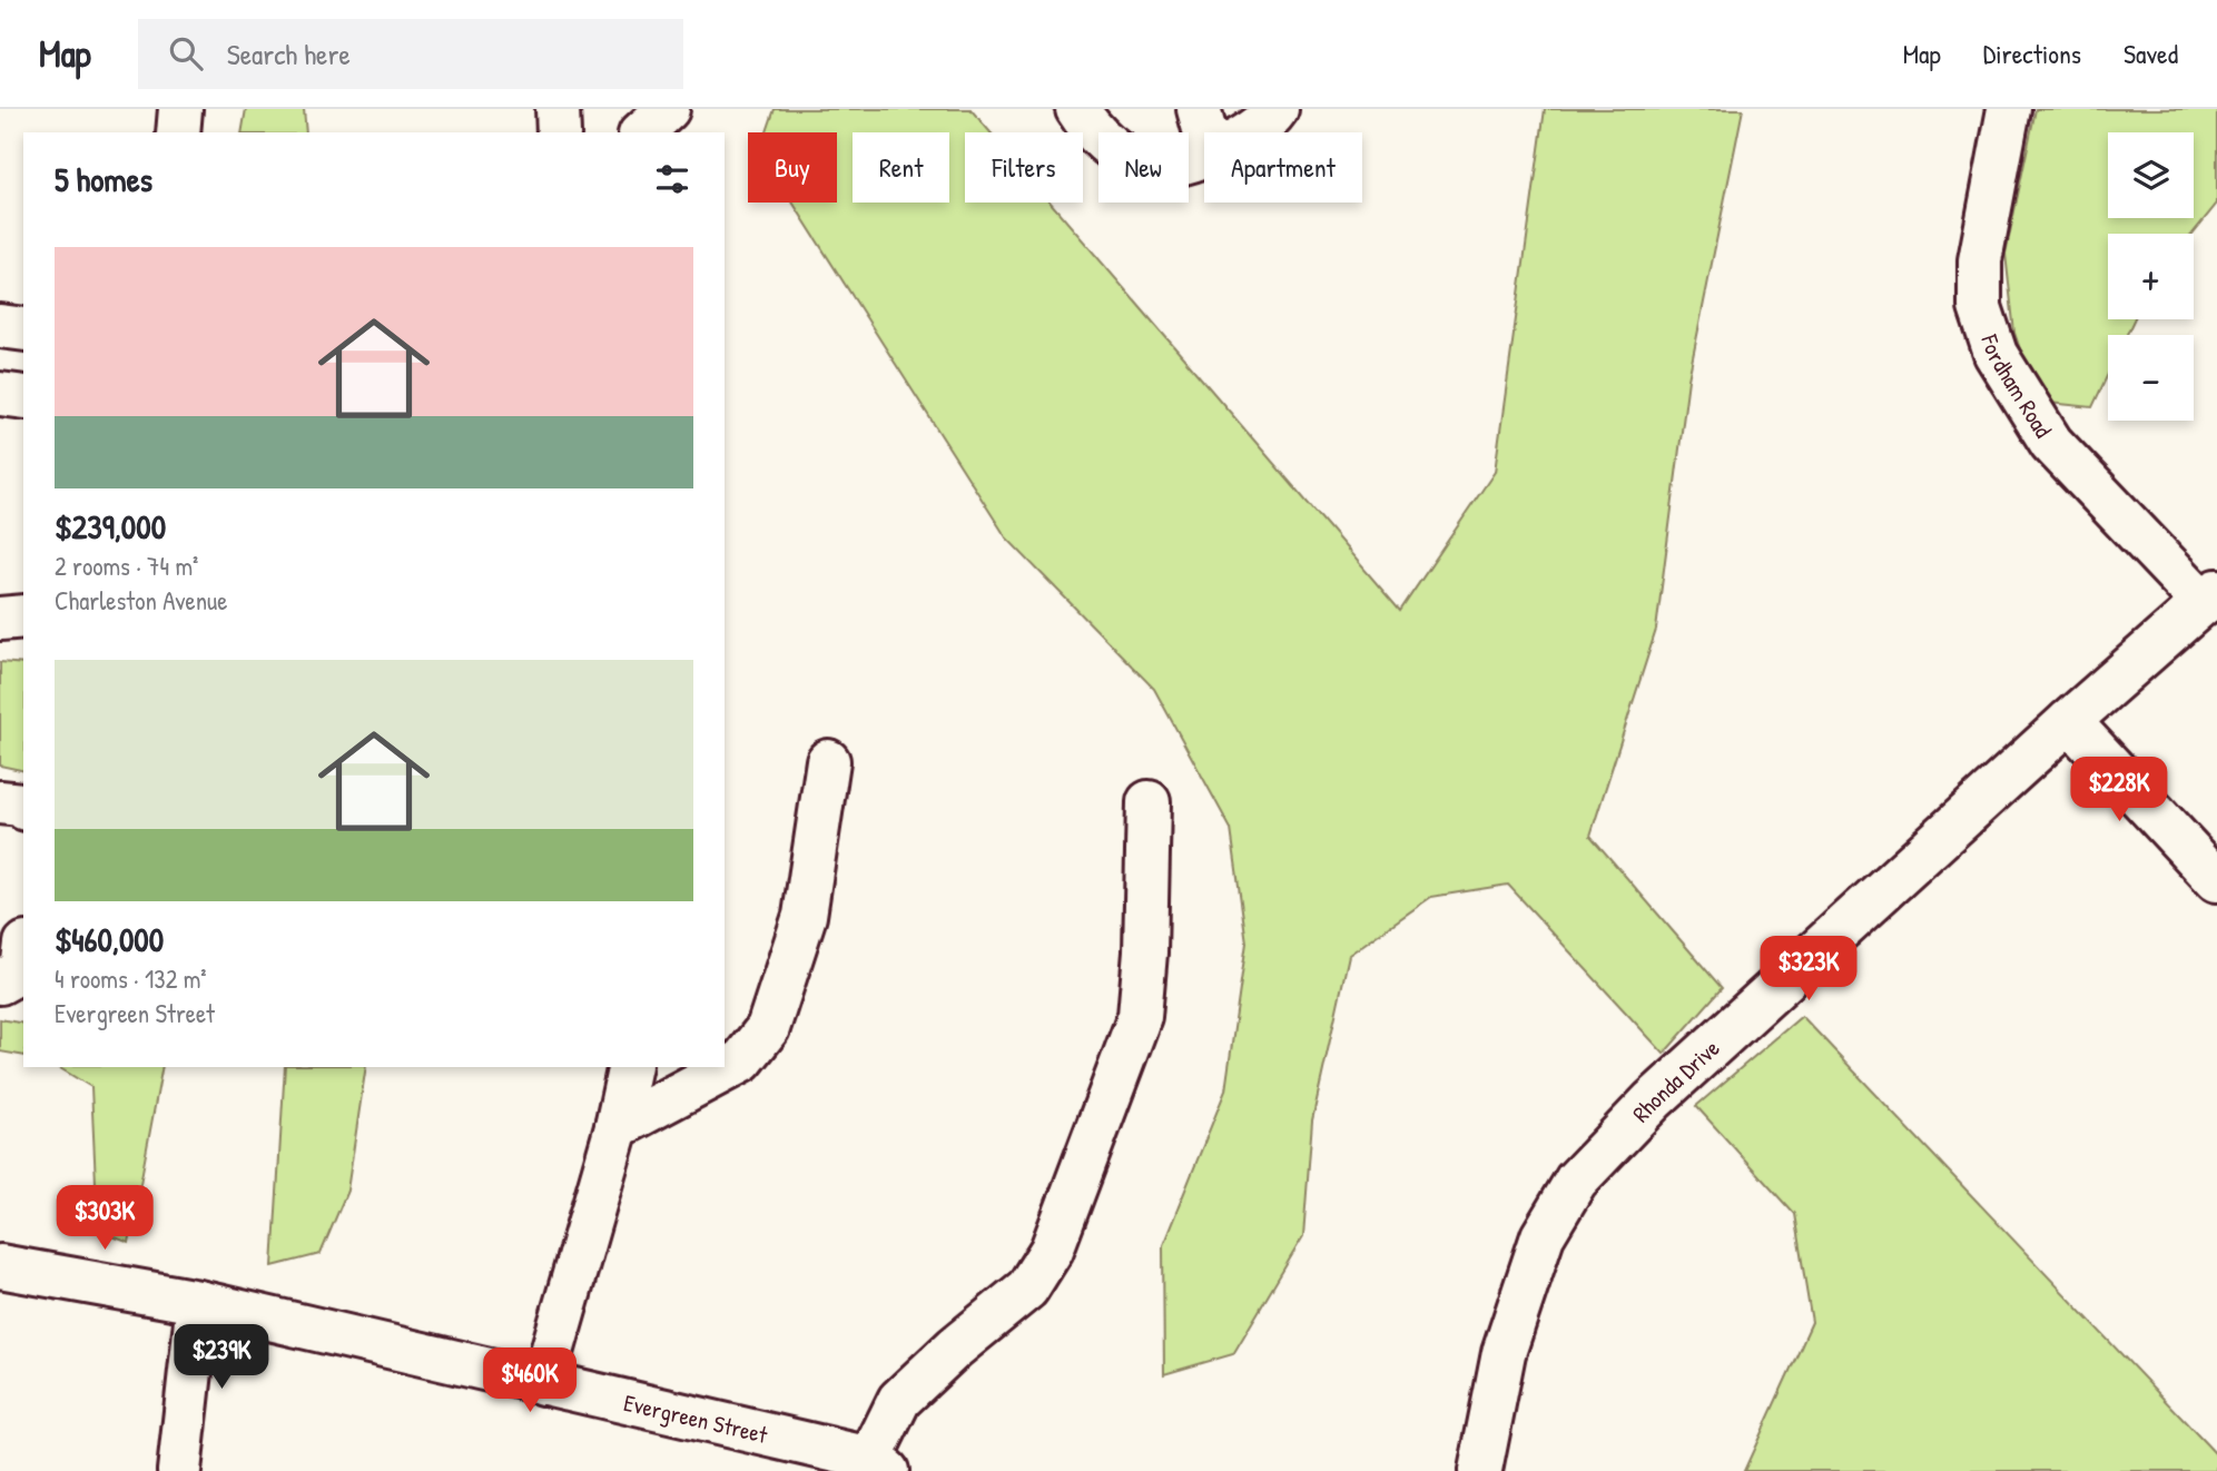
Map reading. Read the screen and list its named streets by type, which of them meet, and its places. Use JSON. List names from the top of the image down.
{
  "streets": {
    "street": ["Fordham Road", "Rhonda Drive", "Evergreen Street"]
  },
  "crossings": [
    ["Fordham Road", "Rhonda Drive"]
  ],
  "page": {
    "header": "Map",
    "search": "Search here",
    "nav": ["Map", "Directions", "Saved"],
    "map_buttons": ["+", "−"],
    "chip": [
      "Buy",
      "Rent",
      "Filters",
      "New",
      "Apartment"
    ],
    "heading": "5 homes",
    "list": [
      {
        "name": "$239,000",
        "note": "2 rooms · 74 m² · Charleston Avenue"
      },
      {
        "name": "$460,000",
        "note": "4 rooms · 132 m² · Evergreen Street"
      }
    ],
    "price": [
      "$228K",
      "$323K",
      "$303K",
      "$239K",
      "$460K"
    ]
  }
}
